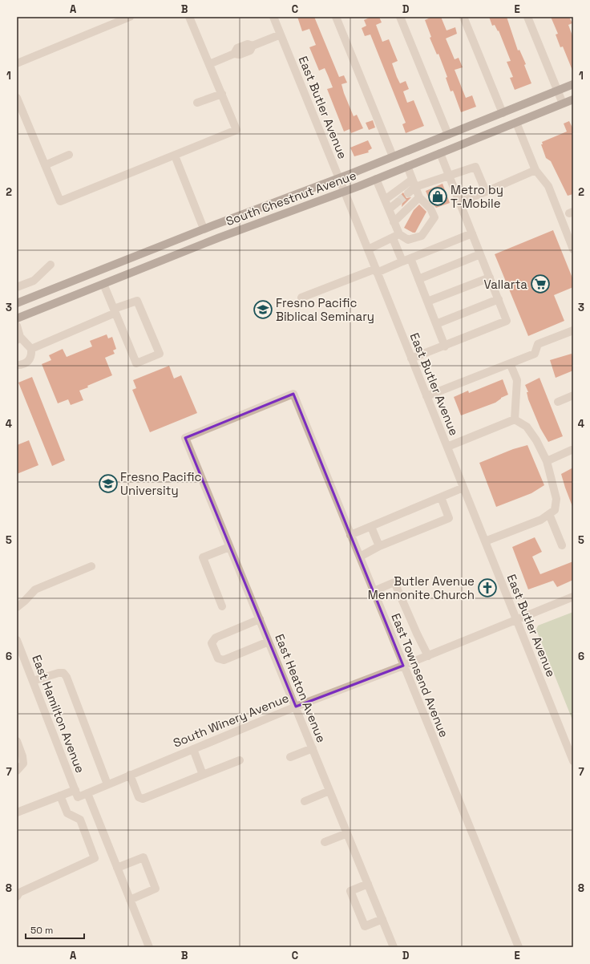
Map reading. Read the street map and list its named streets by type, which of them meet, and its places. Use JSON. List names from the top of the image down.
{
  "streets": {
    "main road": ["South Chestnut Avenue"],
    "street": [
      "East Butler Avenue",
      "East Townsend Avenue",
      "East Heaton Avenue",
      "East Hamilton Avenue",
      "South Winery Avenue"
    ]
  },
  "crossings": [
    ["East Butler Avenue", "South Chestnut Avenue"],
    ["East Butler Avenue", "South Winery Avenue"],
    ["East Townsend Avenue", "East Heaton Avenue"],
    ["East Townsend Avenue", "South Winery Avenue"],
    ["East Heaton Avenue", "South Winery Avenue"],
    ["East Hamilton Avenue", "South Winery Avenue"]
  ],
  "places": {
    "shop": ["Metro by T-Mobile"],
    "supermarket": ["Vallarta"],
    "school or university": ["Fresno Pacific Biblical Seminary", "Fresno Pacific University"],
    "church": ["Butler Avenue Mennonite Church"]
  },
  "scale_bar": "50 m",
  "grid": {
    "columns": [
      "A",
      "B",
      "C",
      "D",
      "E"
    ],
    "rows": [
      "1",
      "2",
      "3",
      "4",
      "5",
      "6",
      "7",
      "8"
    ]
  }
}
